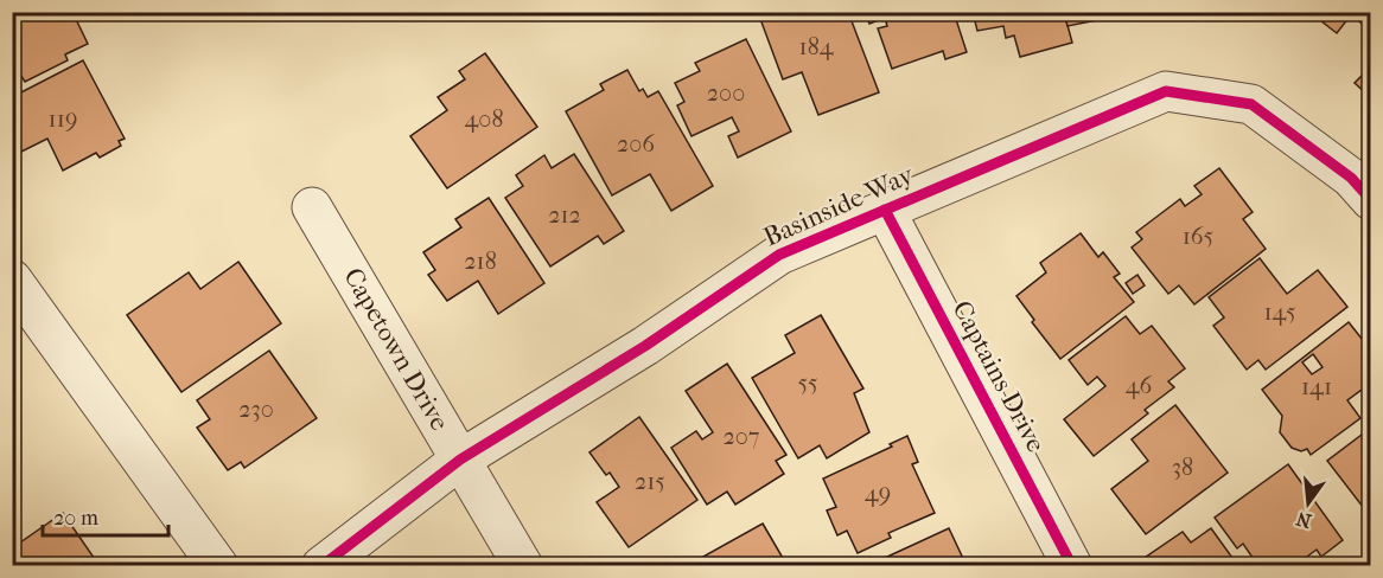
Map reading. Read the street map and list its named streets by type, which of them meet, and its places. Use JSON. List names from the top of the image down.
{
  "streets": {
    "street": ["Basinside Way", "Capetown Drive", "Captains Drive"]
  },
  "crossings": [
    ["Basinside Way", "Capetown Drive"],
    ["Basinside Way", "Captains Drive"]
  ],
  "house_numbers": [
    "184",
    "200",
    "119",
    "408",
    "206",
    "212",
    "165",
    "218",
    "145",
    "55",
    "46",
    "141",
    "230",
    "207",
    "38",
    "215",
    "49"
  ],
  "scale_bar": "20 m",
  "north": "bottom"
}
